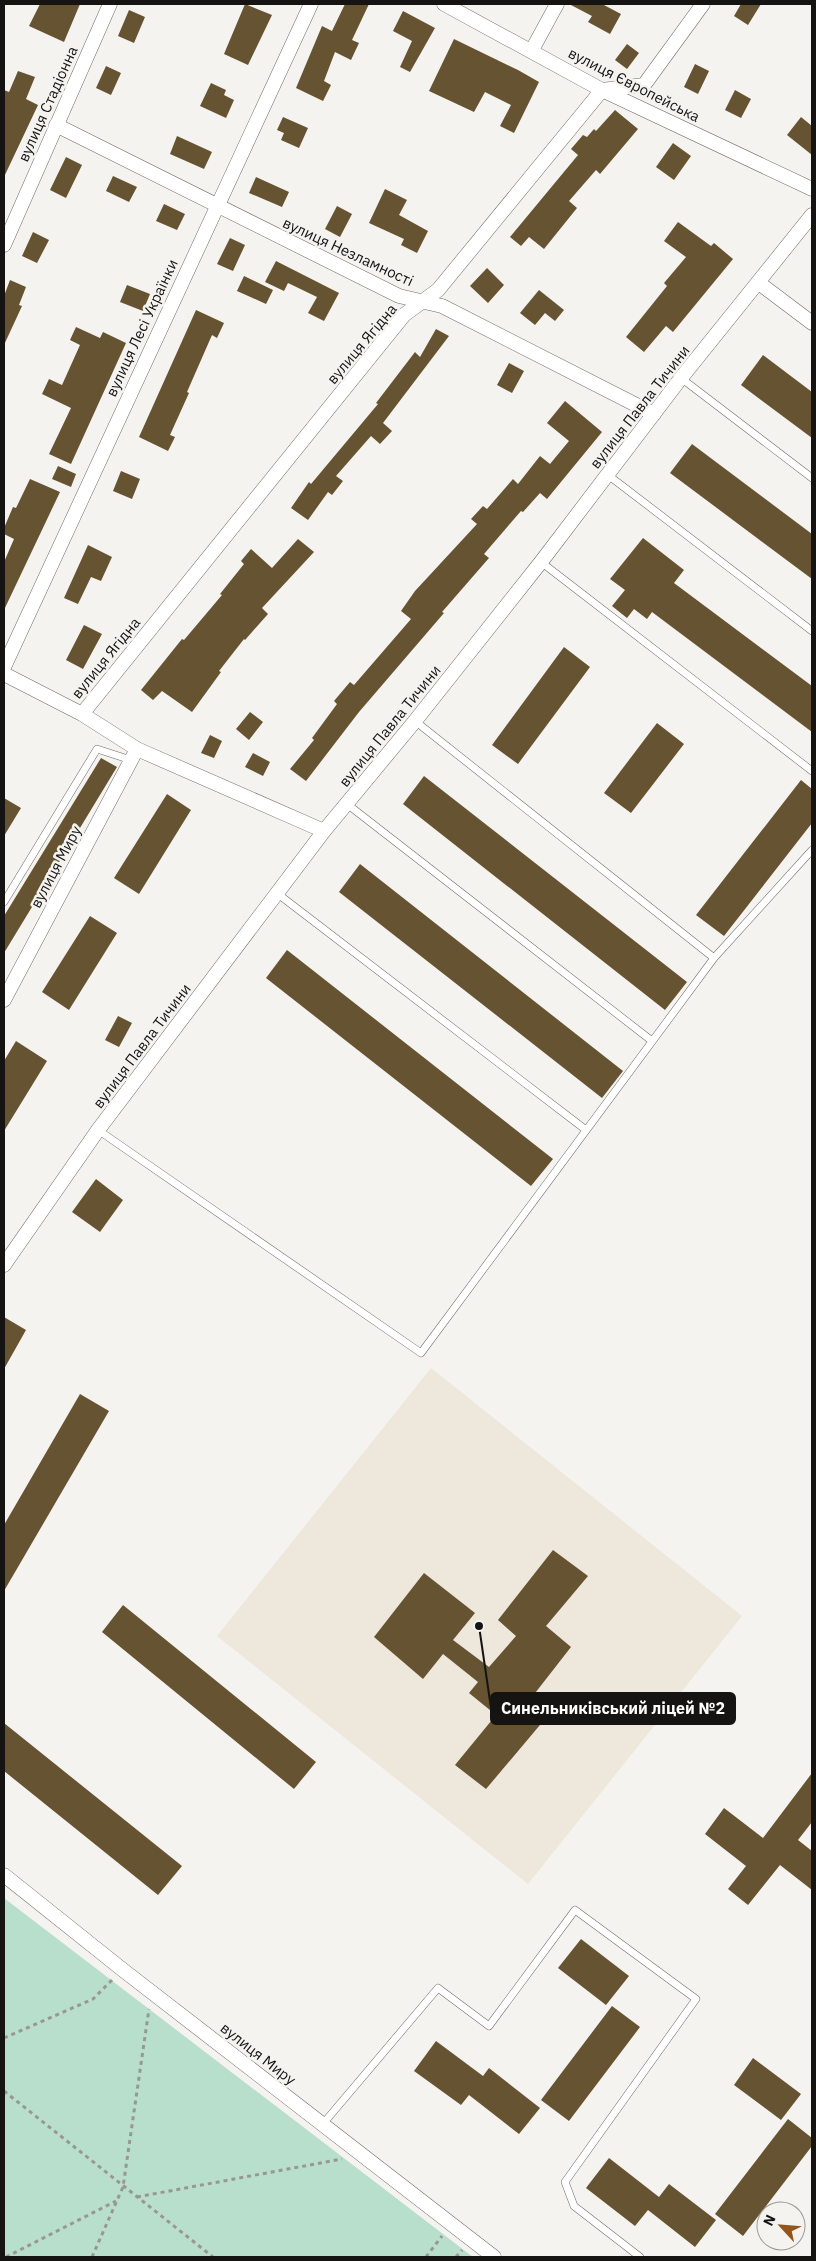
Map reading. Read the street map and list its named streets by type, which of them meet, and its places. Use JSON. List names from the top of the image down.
{
  "streets": {
    "street": [
      "вулиця Європейська",
      "вулиця Стадіонна",
      "вулиця Незламності",
      "вулиця Лесі Українки",
      "вулиця Ягідна",
      "вулиця Павла Тичини",
      "вулиця Миру"
    ]
  },
  "crossings": [
    ["вулиця Європейська", "вулиця Ягідна"],
    ["вулиця Стадіонна", "вулиця Незламності"],
    ["вулиця Незламності", "вулиця Лесі Українки"],
    ["вулиця Незламності", "вулиця Ягідна"],
    ["вулиця Незламності", "вулиця Павла Тичини"]
  ],
  "places": ["Синельниківський ліцей №2"],
  "north": "top left"
}
